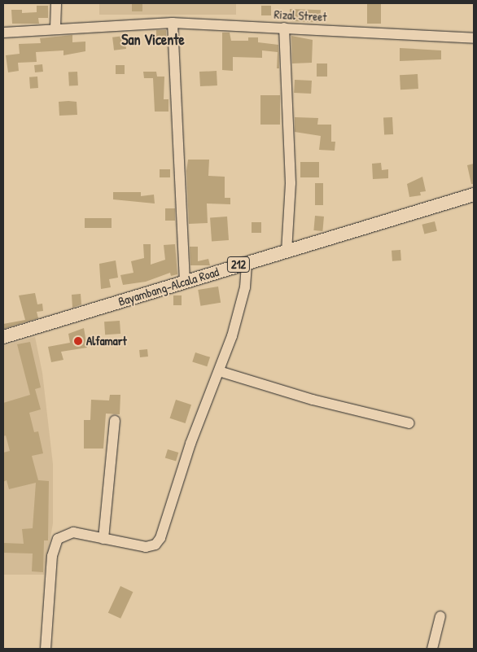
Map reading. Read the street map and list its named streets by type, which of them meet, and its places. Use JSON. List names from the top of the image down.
{
  "streets": {
    "main road": ["212", "Bayambang-Alcala Road"],
    "street": ["Rizal Street"]
  },
  "districts": ["San Vicente"],
  "places": ["Alfamart"]
}
